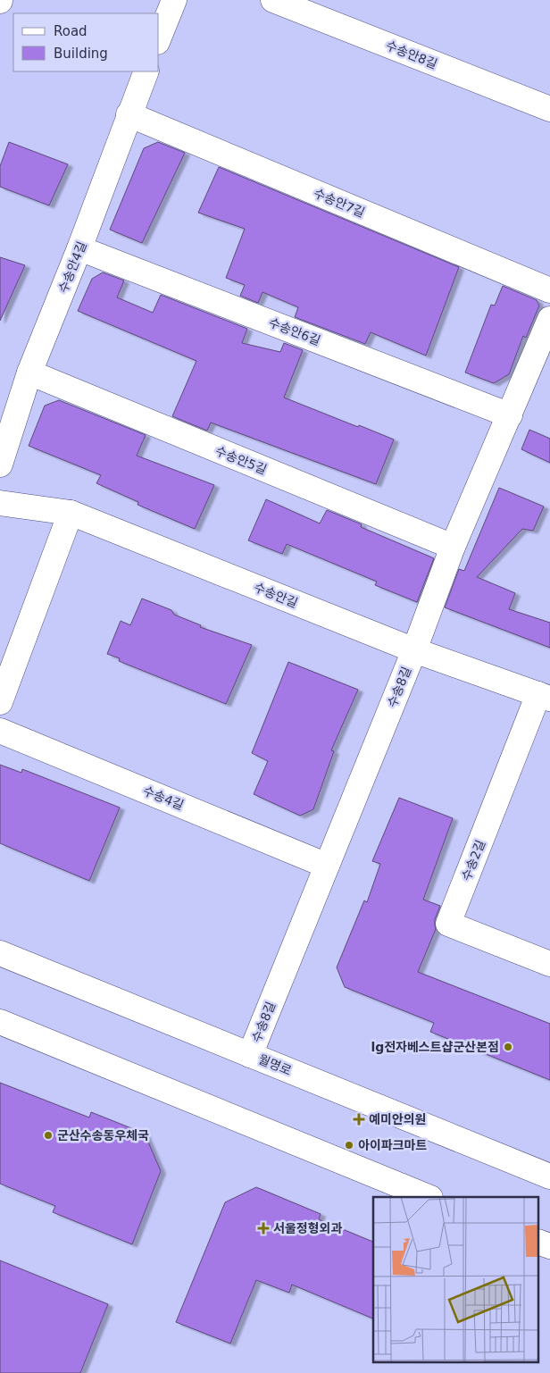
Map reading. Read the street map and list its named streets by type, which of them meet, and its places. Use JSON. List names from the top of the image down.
{
  "streets": {
    "street": [
      "수송안8길",
      "수송안7길",
      "수송안4길",
      "수송안6길",
      "수송안5길",
      "수송안길",
      "수송8길",
      "수송4길",
      "수송2길",
      "월명로"
    ]
  },
  "crossings": [
    ["수송안7길", "수송안4길"],
    ["수송안4길", "수송안6길"],
    ["수송안4길", "수송안5길"],
    ["수송안6길", "수송8길"],
    ["수송안5길", "수송8길"],
    ["수송안길", "수송8길"],
    ["수송안길", "수송2길"],
    ["수송8길", "수송4길"],
    ["수송8길", "월명로"]
  ],
  "places": {
    "other": ["lg전자베스트샵군산본점", "군산수송동우체국", "아이파크마트"],
    "health": ["예미안의원", "서울정형외과"]
  },
  "legend": ["Road", "Building"]
}
